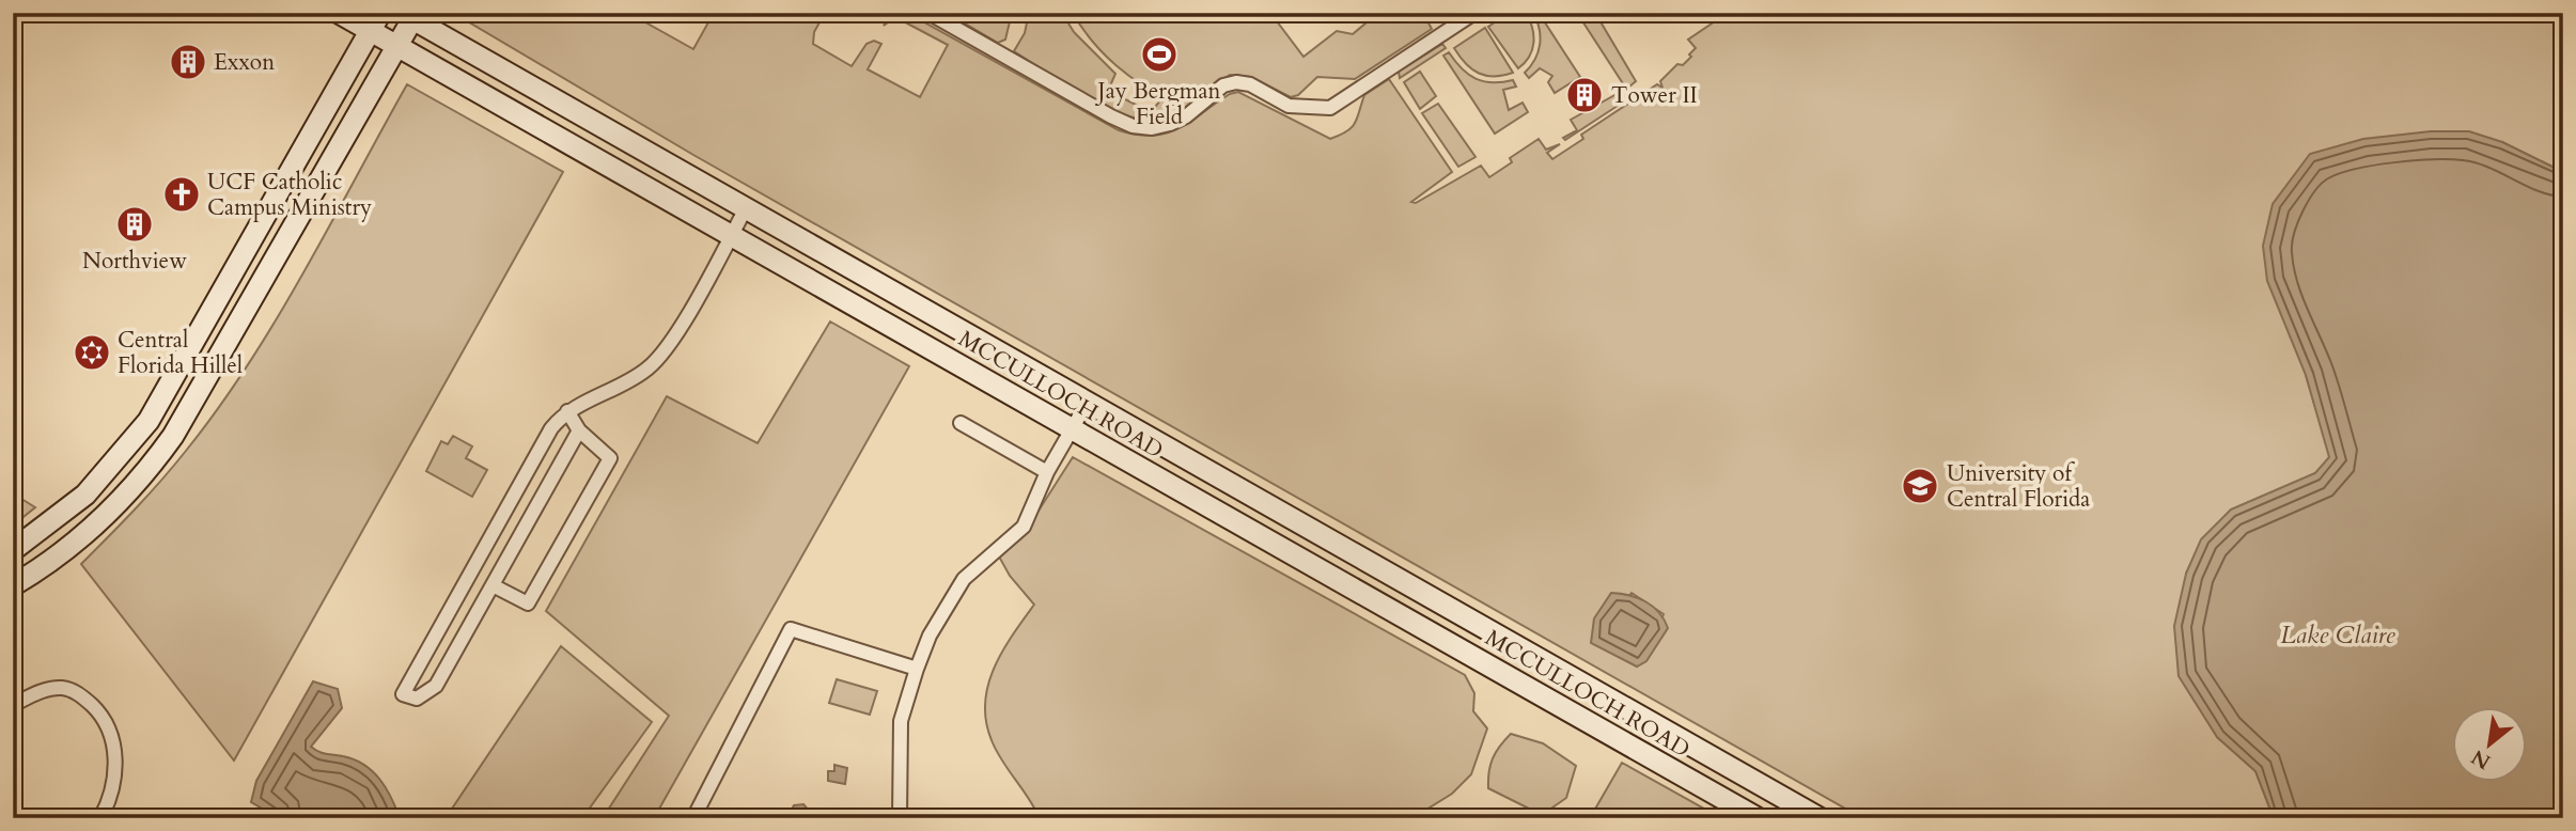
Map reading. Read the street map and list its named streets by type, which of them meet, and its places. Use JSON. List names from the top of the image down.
{
  "streets": {
    "main road": ["MCCULLOCH ROAD"]
  },
  "water": ["Lake Claire"],
  "places": {
    "sports": ["Jay Bergman Field"],
    "building": ["Exxon", "Tower II", "Northview"],
    "church": ["UCF Catholic Campus Ministry"],
    "synagogue": ["Central Florida Hillel"],
    "school or university": ["University of Central Florida"]
  },
  "north": "bottom left"
}
